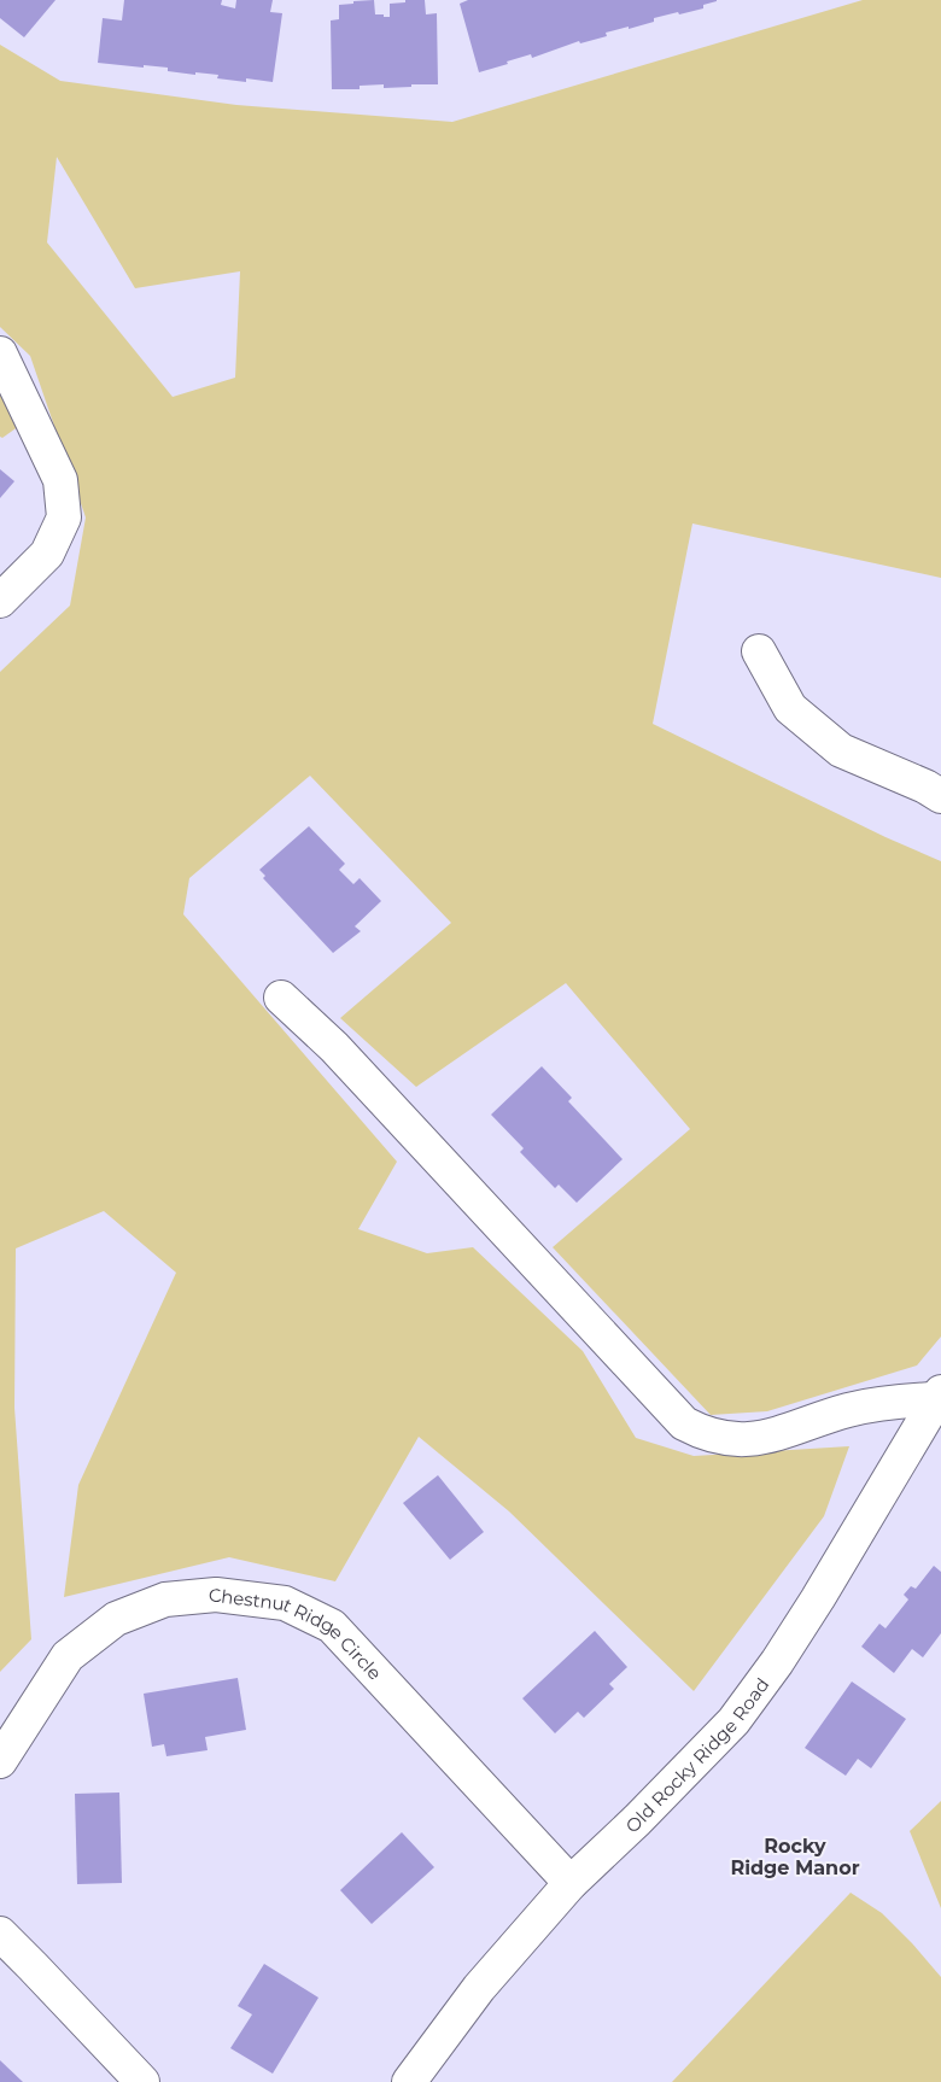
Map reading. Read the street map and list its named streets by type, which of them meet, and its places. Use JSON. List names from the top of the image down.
{
  "streets": {
    "street": ["Chestnut Ridge Circle", "Old Rocky Ridge Road"]
  },
  "crossings": [
    ["Chestnut Ridge Circle", "Old Rocky Ridge Road"]
  ],
  "districts": ["Rocky Ridge Manor"]
}
